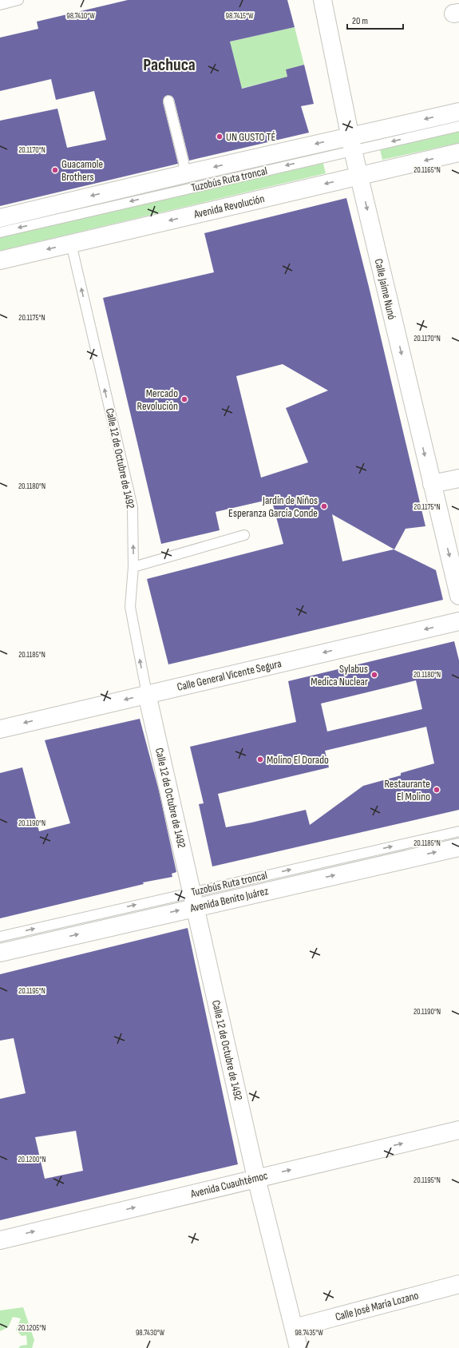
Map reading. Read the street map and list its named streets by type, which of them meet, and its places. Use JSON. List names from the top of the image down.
{
  "streets": {
    "street": [
      "Avenida Revolución",
      "Calle Jaime Nunó",
      "Calle 12 de Octubre de 1492",
      "Calle General Vicente Segura",
      "Avenida Benito Juárez",
      "Avenida Cuauhtémoc",
      "Calle José María Lozano"
    ],
    "lane": ["Tuzobús Ruta troncal"]
  },
  "crossings": [
    ["Tuzobús Ruta troncal", "Calle Jaime Nunó"],
    ["Tuzobús Ruta troncal", "Calle 12 de Octubre de 1492"],
    ["Tuzobús Ruta troncal", "Avenida Benito Juárez"],
    ["Avenida Revolución", "Calle Jaime Nunó"],
    ["Avenida Revolución", "Calle 12 de Octubre de 1492"],
    ["Calle 12 de Octubre de 1492", "Calle General Vicente Segura"],
    ["Calle 12 de Octubre de 1492", "Avenida Benito Juárez"],
    ["Calle 12 de Octubre de 1492", "Avenida Cuauhtémoc"],
    ["Calle 12 de Octubre de 1492", "Calle José María Lozano"]
  ],
  "one_way": [
    "Calle Jaime Nunó",
    "Calle 12 de Octubre de 1492",
    "Calle General Vicente Segura",
    "Avenida Benito Juárez",
    "Avenida Cuauhtémoc"
  ],
  "districts": ["Pachuca"],
  "places": [
    "UN GUSTO TÉ",
    "Guacamole Brothers",
    "Mercado Revolución",
    "Jardín de Niños Esperanza García Conde",
    "Sylabus Medica Nuclear",
    "Molino El Dorado",
    "Restaurante El Molino"
  ],
  "scale_bar": "20 m",
  "coordinates": [
    "98.7410°W",
    "98.7415°W",
    "20.1170°N",
    "20.1165°N",
    "20.1175°N",
    "20.1180°N",
    "20.1185°N",
    "20.1190°N",
    "20.1195°N",
    "20.1200°N",
    "20.1205°N",
    "98.7430°W",
    "98.7435°W"
  ]
}
